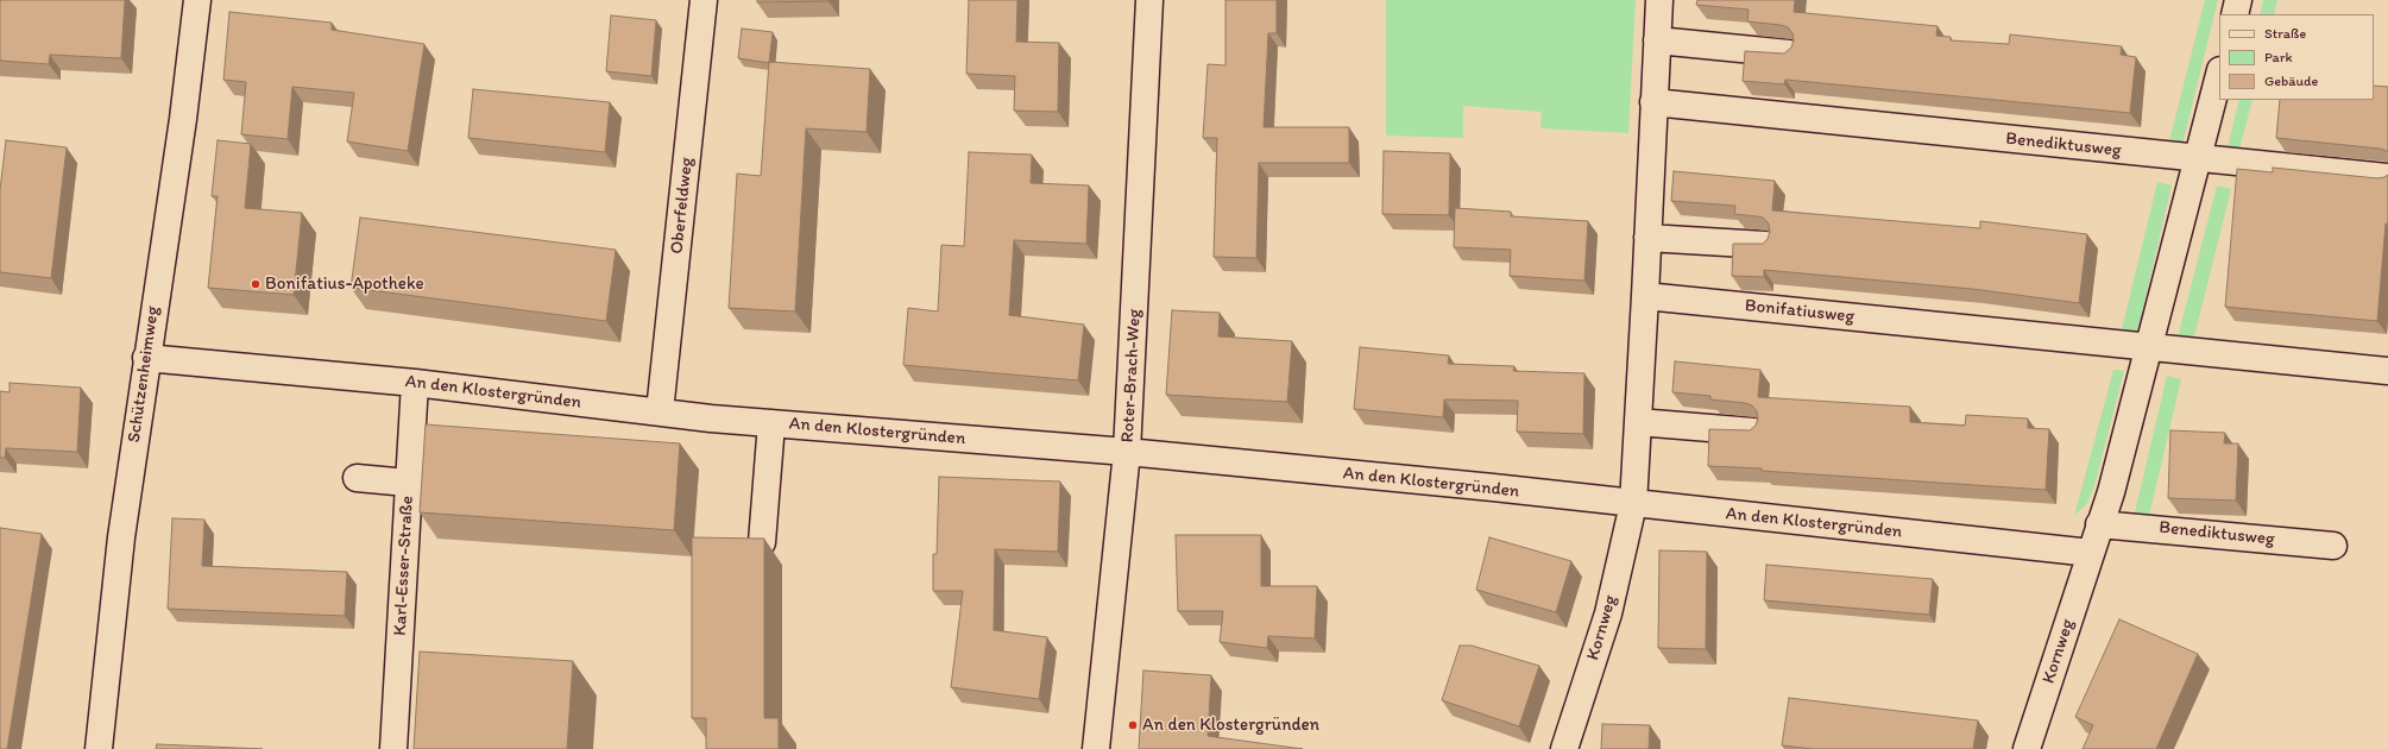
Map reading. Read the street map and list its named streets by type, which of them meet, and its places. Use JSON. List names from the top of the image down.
{
  "streets": {
    "street": [
      "Benediktusweg",
      "Oberfeldweg",
      "Bonifatiusweg",
      "Schützenheimweg",
      "Roter-Brach-Weg",
      "An den Klostergründen",
      "Karl-Esser-Straße",
      "Kornweg"
    ]
  },
  "crossings": [
    ["Oberfeldweg", "An den Klostergründen"],
    ["Schützenheimweg", "An den Klostergründen"],
    ["Roter-Brach-Weg", "An den Klostergründen"],
    ["An den Klostergründen", "Karl-Esser-Straße"],
    ["An den Klostergründen", "Kornweg"]
  ],
  "places": ["Bonifatius-Apotheke", "An den Klostergründen"],
  "legend": ["Straße", "Park", "Gebäude"]
}
